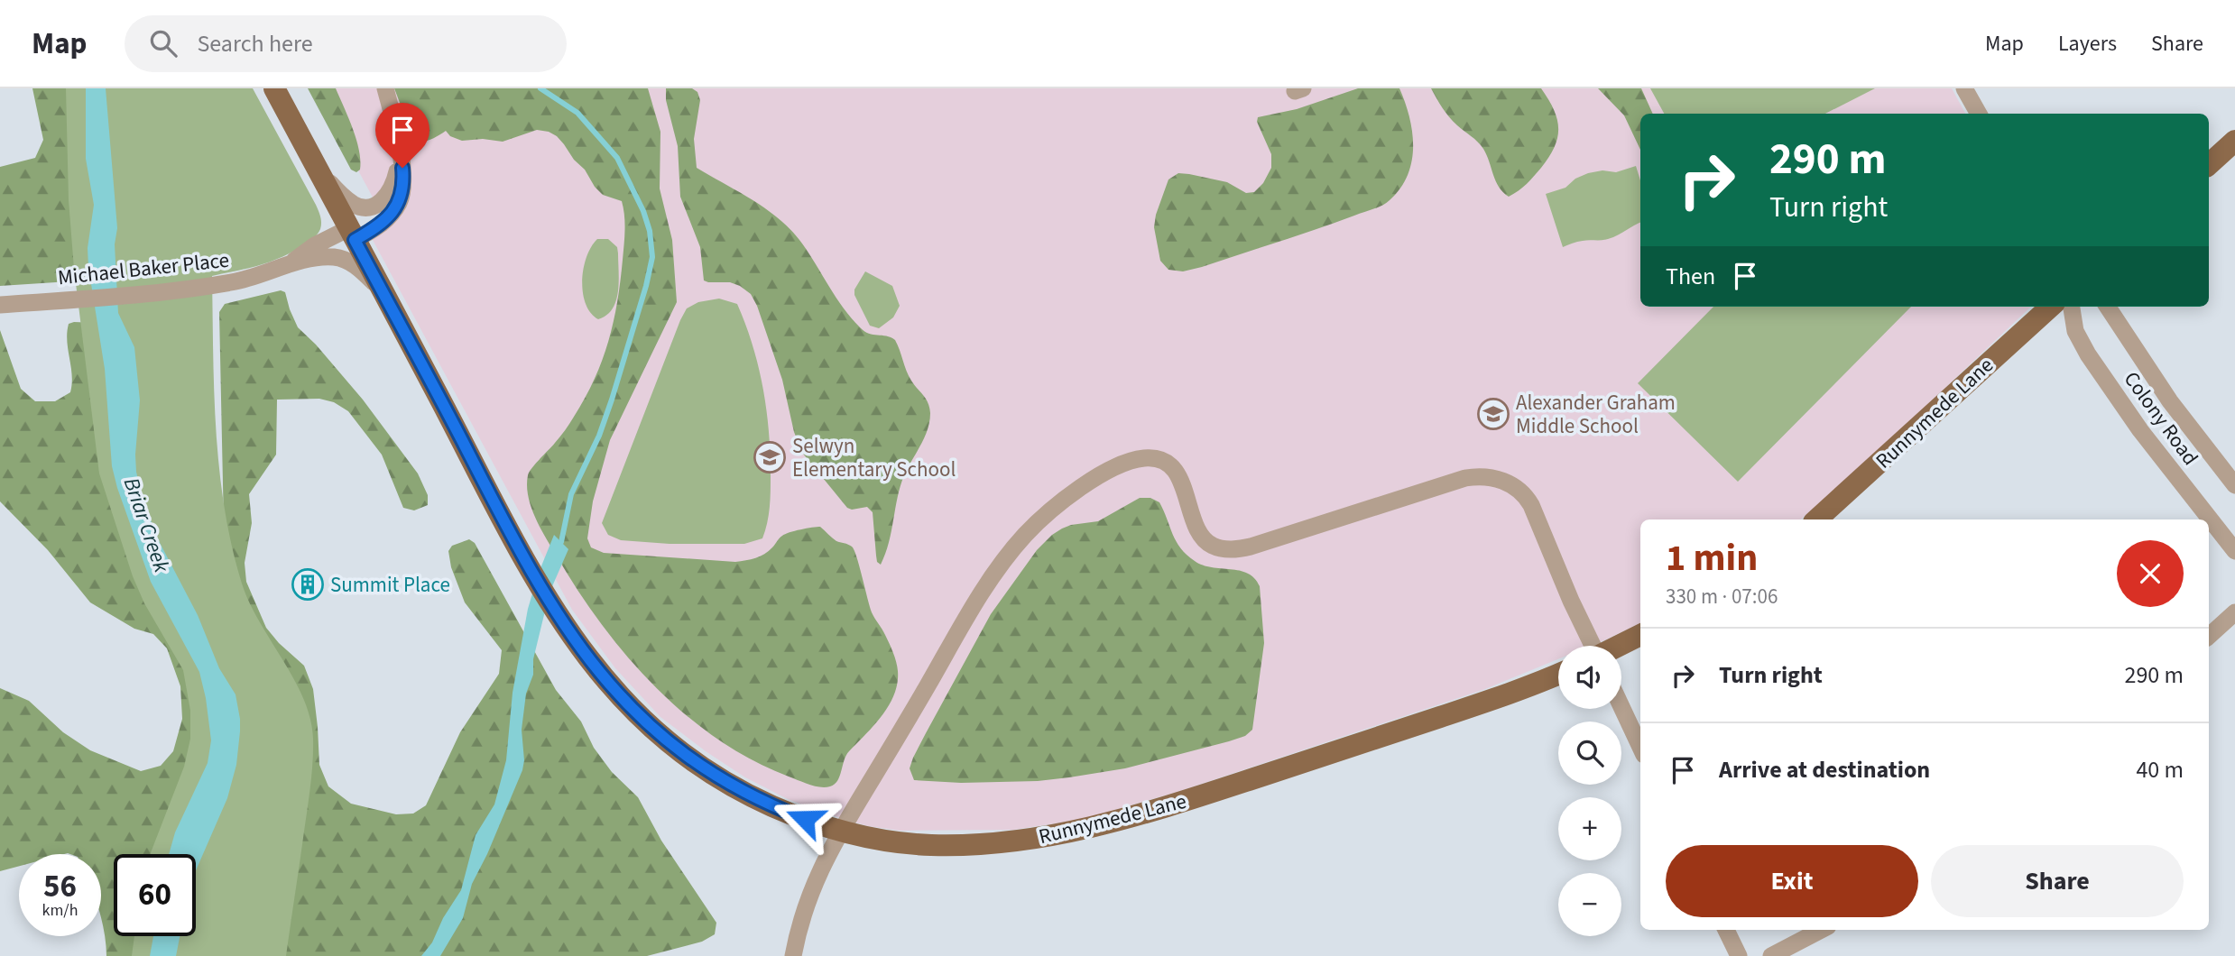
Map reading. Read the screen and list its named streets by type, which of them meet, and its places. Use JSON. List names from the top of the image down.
{
  "streets": {
    "main road": ["Runnymede Lane"],
    "street": ["Michael Baker Place", "Colony Road"]
  },
  "water": ["Briar Creek"],
  "places": {
    "school or university": ["Alexander Graham Middle School", "Selwyn Elementary School"],
    "building": ["Summit Place"]
  },
  "page": {
    "header": "Map",
    "search": "Search here",
    "nav": ["Map", "Layers", "Share"],
    "turn": ["290 m", "Turn right"],
    "then": "Then",
    "heading": ["1 min", "330 m · 07:06"],
    "list": [
      {
        "name": "Turn right",
        "value": "290 m"
      },
      {
        "name": "Arrive at destination",
        "value": "40 m"
      }
    ],
    "map_buttons": ["+", "−"],
    "buttons": ["Exit", "Share"],
    "speed": "56 km/h",
    "limit": "60"
  }
}
